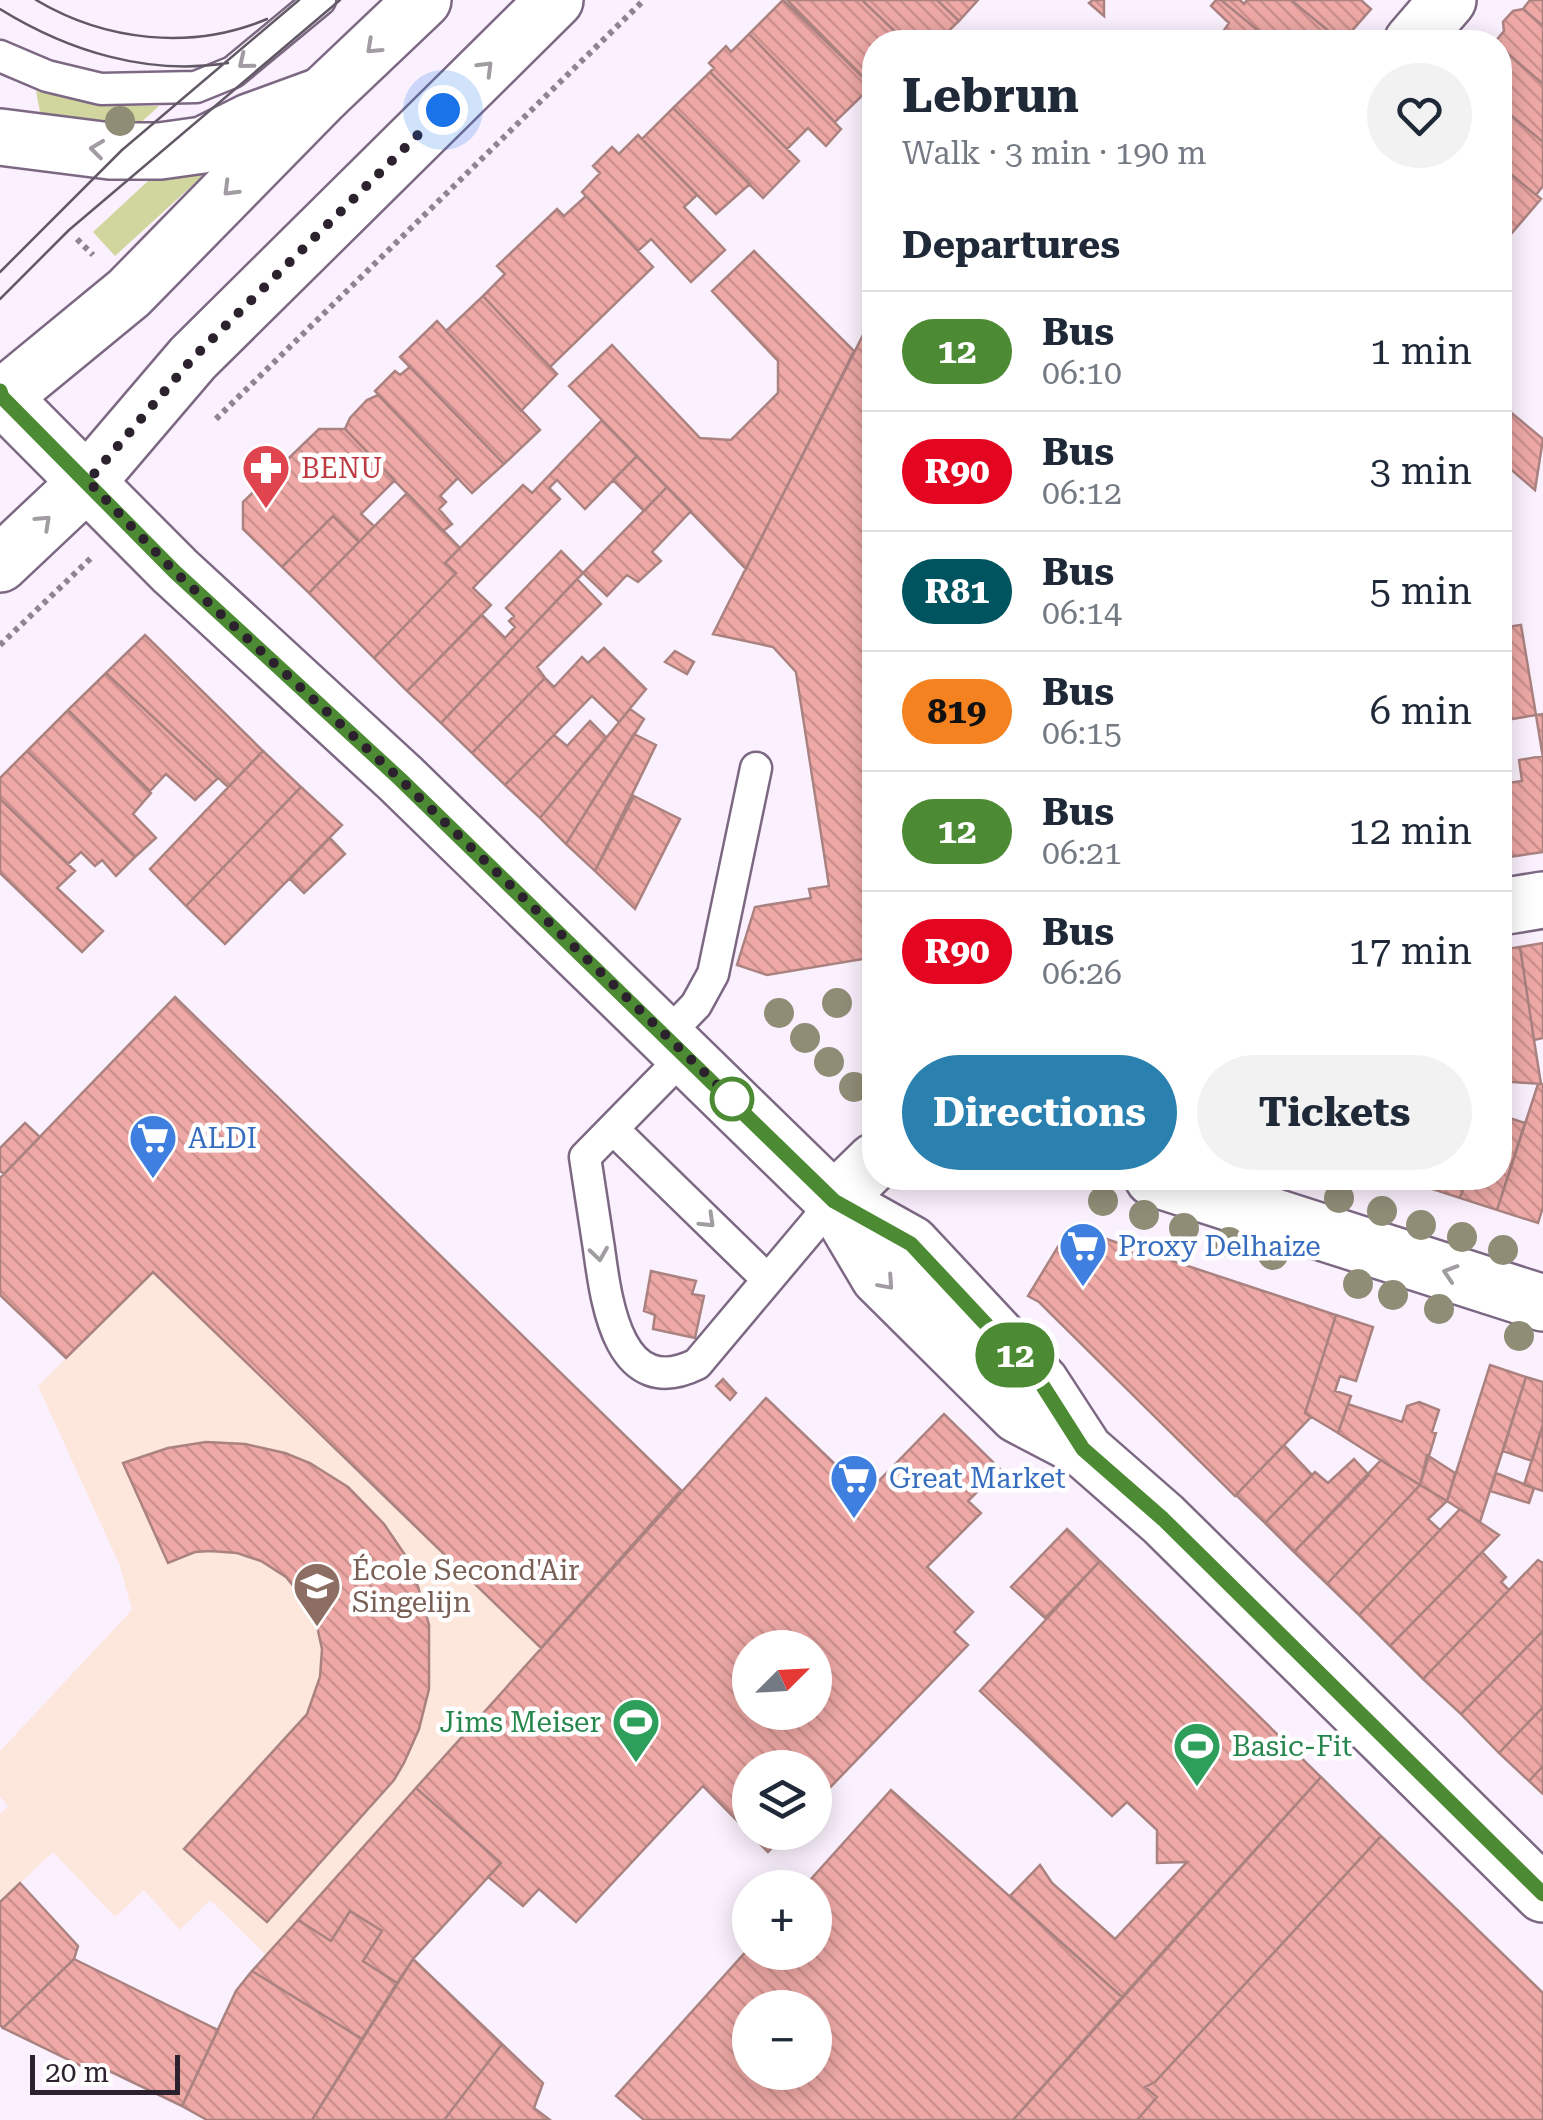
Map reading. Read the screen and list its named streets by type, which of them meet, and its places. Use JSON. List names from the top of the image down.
{
  "places": {
    "pharmacy": ["BENU"],
    "supermarket": ["ALDI", "Proxy Delhaize", "Great Market"],
    "school or university": ["École Second'Air Singelijn"],
    "sports": ["Jims Meiser", "Basic-Fit"]
  },
  "lines": ["bus line 12"],
  "scale_bar": "20 m",
  "north": "top right",
  "page": {
    "on_map": "12",
    "heading": [
      ["Lebrun", "Walk · 3 min · 190 m"],
      "Departures"
    ],
    "list": [
      {
        "mark": "12",
        "name": "Bus",
        "note": "06:10",
        "value": "1 min"
      },
      {
        "mark": "R90",
        "name": "Bus",
        "note": "06:12",
        "value": "3 min"
      },
      {
        "mark": "R81",
        "name": "Bus",
        "note": "06:14",
        "value": "5 min"
      },
      {
        "mark": "819",
        "name": "Bus",
        "note": "06:15",
        "value": "6 min"
      },
      {
        "mark": "12",
        "name": "Bus",
        "note": "06:21",
        "value": "12 min"
      },
      {
        "mark": "R90",
        "name": "Bus",
        "note": "06:26",
        "value": "17 min"
      }
    ],
    "buttons": ["Directions", "Tickets"],
    "map_buttons": ["+", "−"],
    "scale": "20 m"
  }
}
